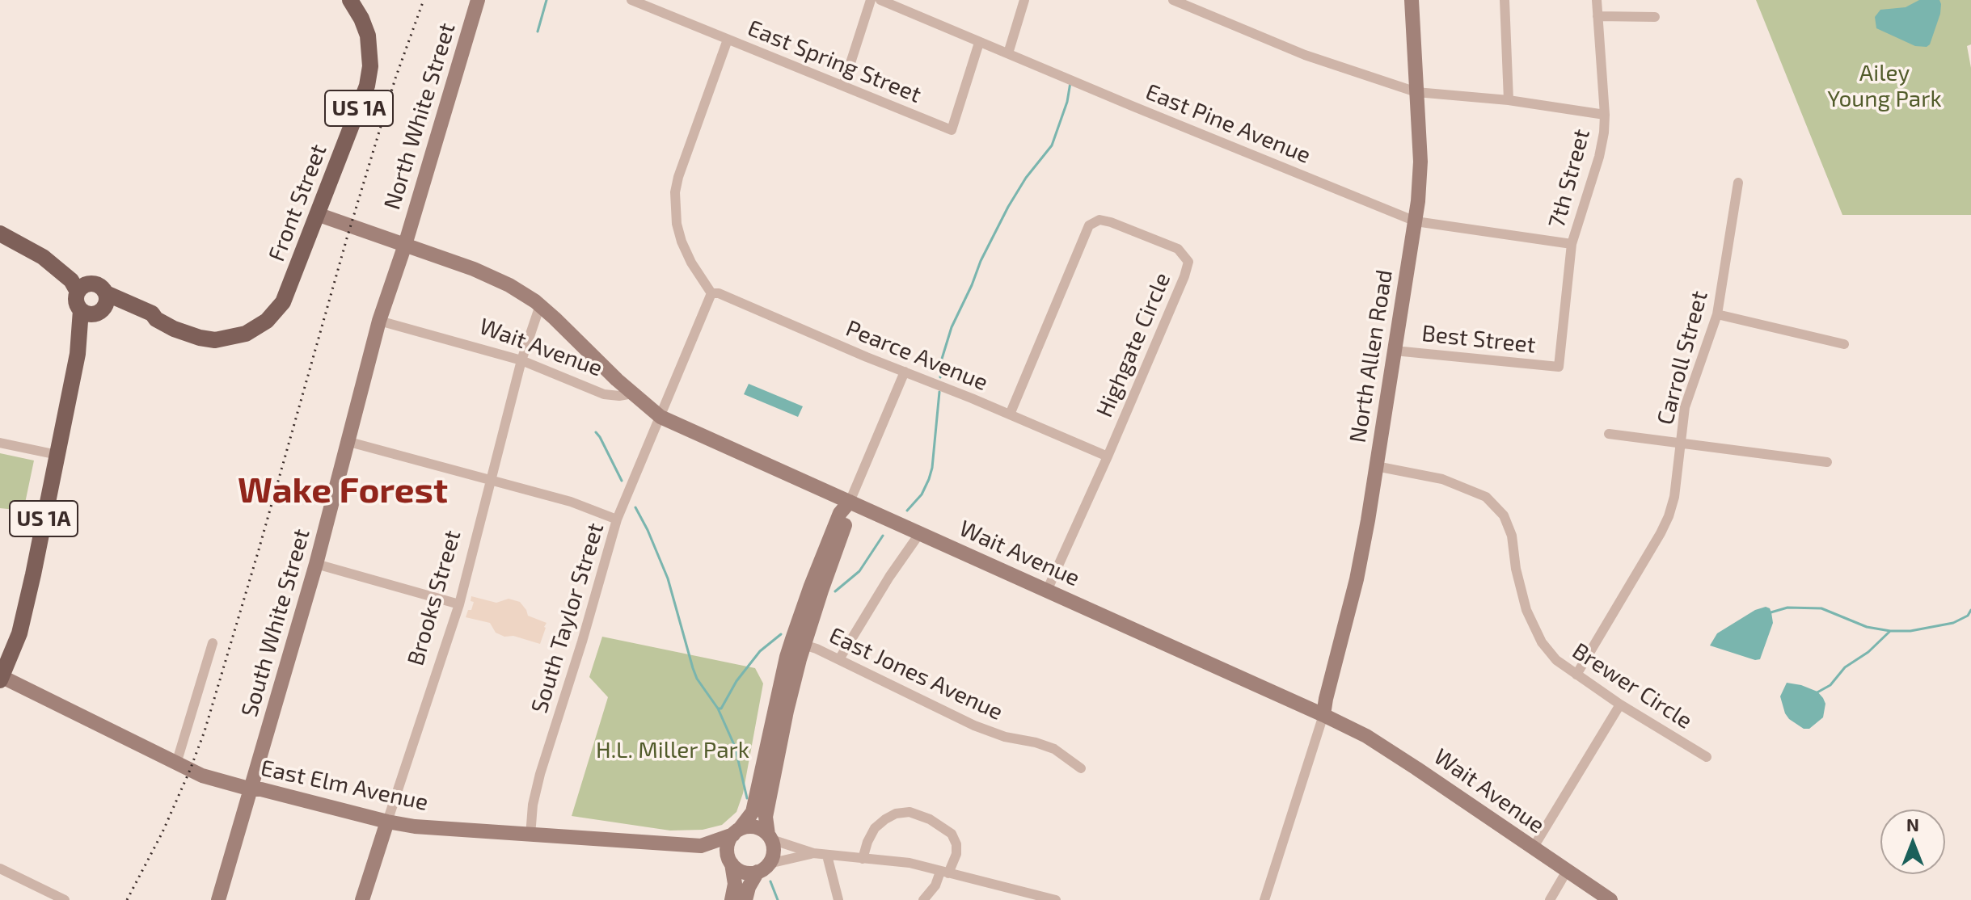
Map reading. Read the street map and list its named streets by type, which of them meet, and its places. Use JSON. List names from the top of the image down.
{
  "streets": {
    "main road": ["US 1A", "Front Street"],
    "street": [
      "East Spring Street",
      "North White Street",
      "East Pine Avenue",
      "7th Street",
      "Best Street",
      "Highgate Circle",
      "Wait Avenue",
      "Pearce Avenue",
      "North Allen Road",
      "Carroll Street",
      "Brooks Street",
      "South Taylor Street",
      "South White Street",
      "East Jones Avenue",
      "Brewer Circle",
      "East Elm Avenue"
    ]
  },
  "crossings": [
    ["East Spring Street", "East Pine Avenue"],
    ["US 1A", "Front Street"],
    ["US 1A", "East Elm Avenue"],
    ["North White Street", "South White Street"],
    ["East Pine Avenue", "7th Street"],
    ["East Pine Avenue", "North Allen Road"],
    ["7th Street", "Best Street"],
    ["Best Street", "North Allen Road"],
    ["Highgate Circle", "Wait Avenue"],
    ["Highgate Circle", "Pearce Avenue"],
    ["Wait Avenue", "North Allen Road"],
    ["Wait Avenue", "Brooks Street"],
    ["Wait Avenue", "South Taylor Street"],
    ["Wait Avenue", "South White Street"],
    ["Pearce Avenue", "South Taylor Street"],
    ["North Allen Road", "Brewer Circle"],
    ["Carroll Street", "Brewer Circle"],
    ["Brooks Street", "East Elm Avenue"],
    ["South Taylor Street", "East Elm Avenue"],
    ["South White Street", "East Elm Avenue"]
  ],
  "districts": ["Wake Forest"],
  "parks": ["Ailey Young Park", "H.L. Miller Park"],
  "north": "top"
}
